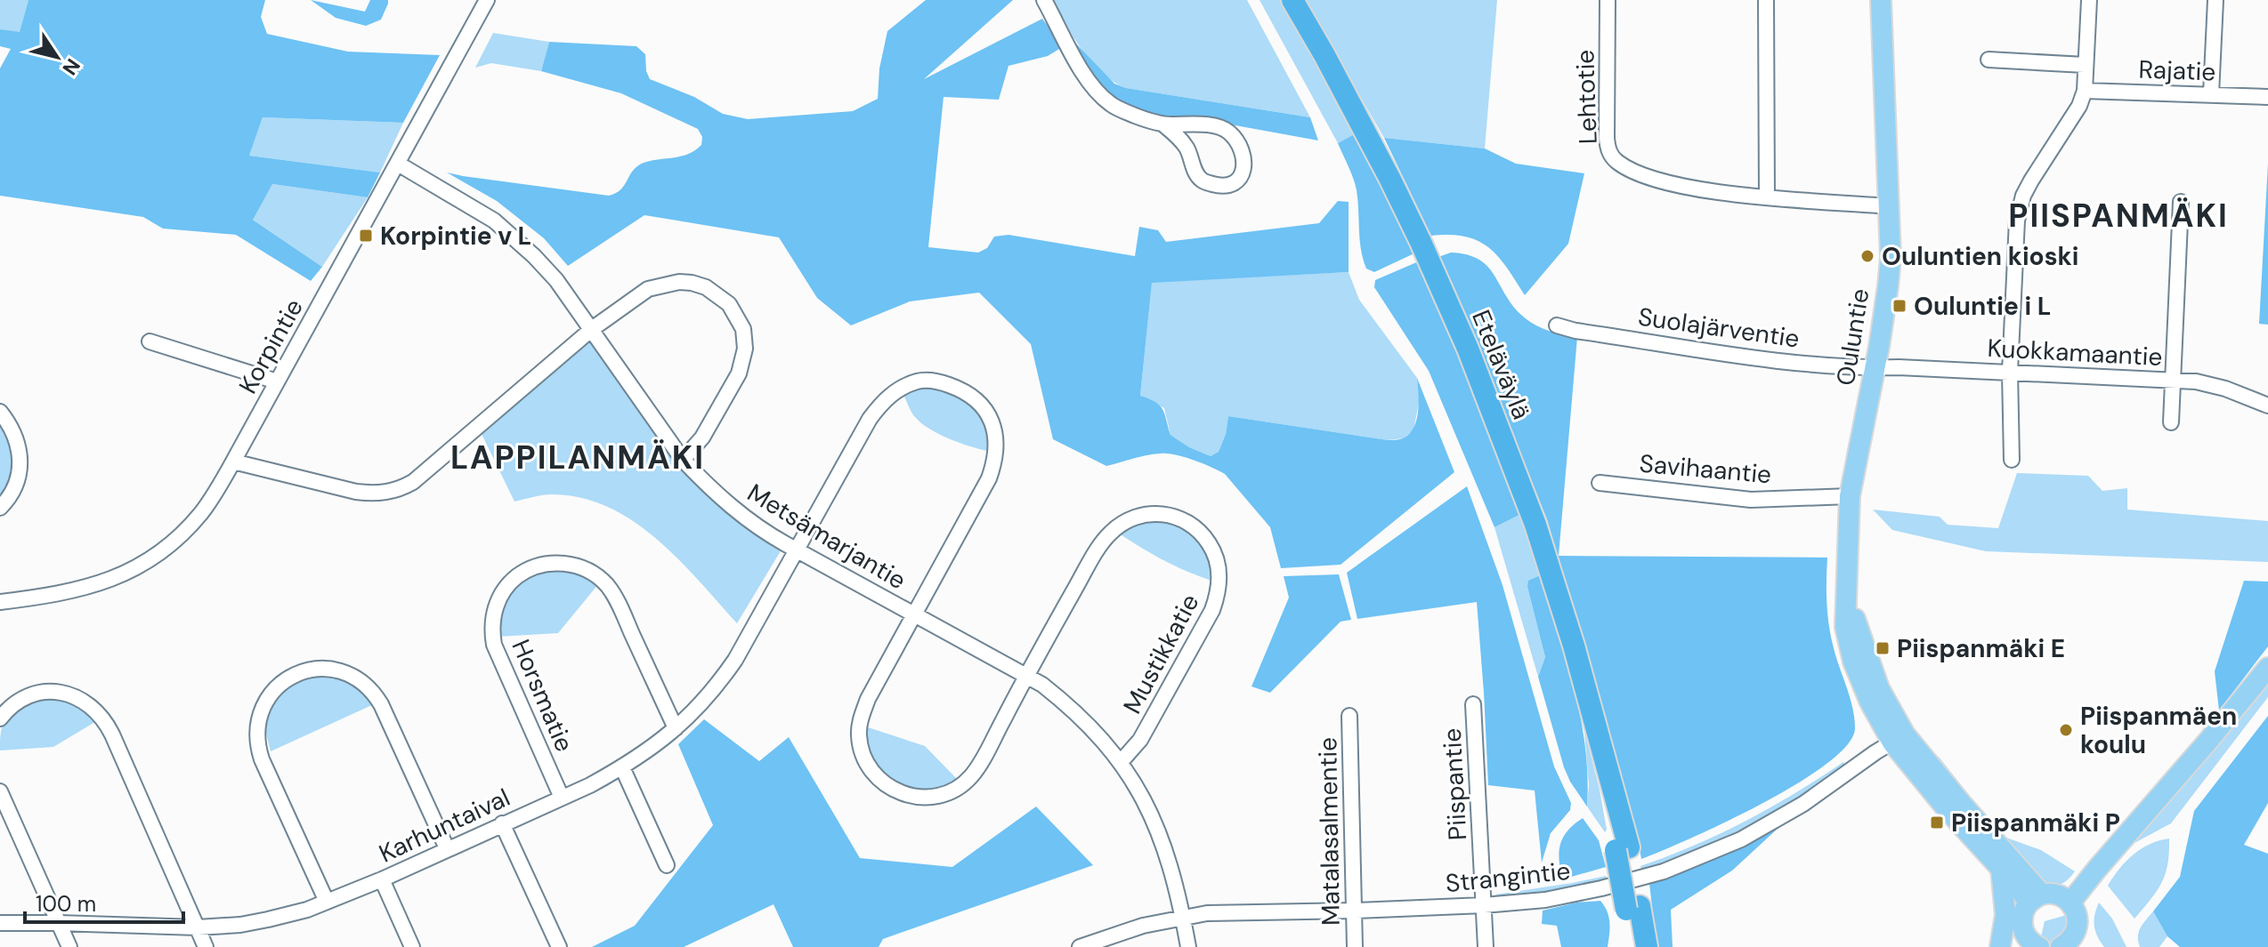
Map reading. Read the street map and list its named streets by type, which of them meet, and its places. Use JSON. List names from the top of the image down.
{
  "streets": {
    "highway": ["Eteläväylä"],
    "main road": ["Ouluntie"],
    "street": [
      "Rajatie",
      "Lehtotie",
      "Suolajärventie",
      "Korpintie",
      "Kuokkamaantie",
      "Savihaantie",
      "Metsämarjantie",
      "Mustikkatie",
      "Horsmatie",
      "Piispantie",
      "Karhuntaival",
      "Matalasalmentie",
      "Strangintie"
    ]
  },
  "crossings": [
    ["Lehtotie", "Ouluntie"],
    ["Suolajärventie", "Ouluntie"],
    ["Suolajärventie", "Kuokkamaantie"],
    ["Ouluntie", "Kuokkamaantie"],
    ["Ouluntie", "Savihaantie"],
    ["Ouluntie", "Strangintie"],
    ["Korpintie", "Metsämarjantie"],
    ["Metsämarjantie", "Mustikkatie"],
    ["Metsämarjantie", "Karhuntaival"],
    ["Metsämarjantie", "Strangintie"],
    ["Mustikkatie", "Karhuntaival"],
    ["Horsmatie", "Karhuntaival"],
    ["Piispantie", "Strangintie"],
    ["Matalasalmentie", "Strangintie"]
  ],
  "districts": ["PIISPANMÄKI", "LAPPILANMÄKI"],
  "places": {
    "transit": [
      "Korpintie v L",
      "Ouluntie i L",
      "Piispanmäki E",
      "Piispanmäki P"
    ],
    "other": ["Ouluntien kioski", "Piispanmäen koulu"]
  },
  "scale_bar": "100 m",
  "north": "bottom right"
}
